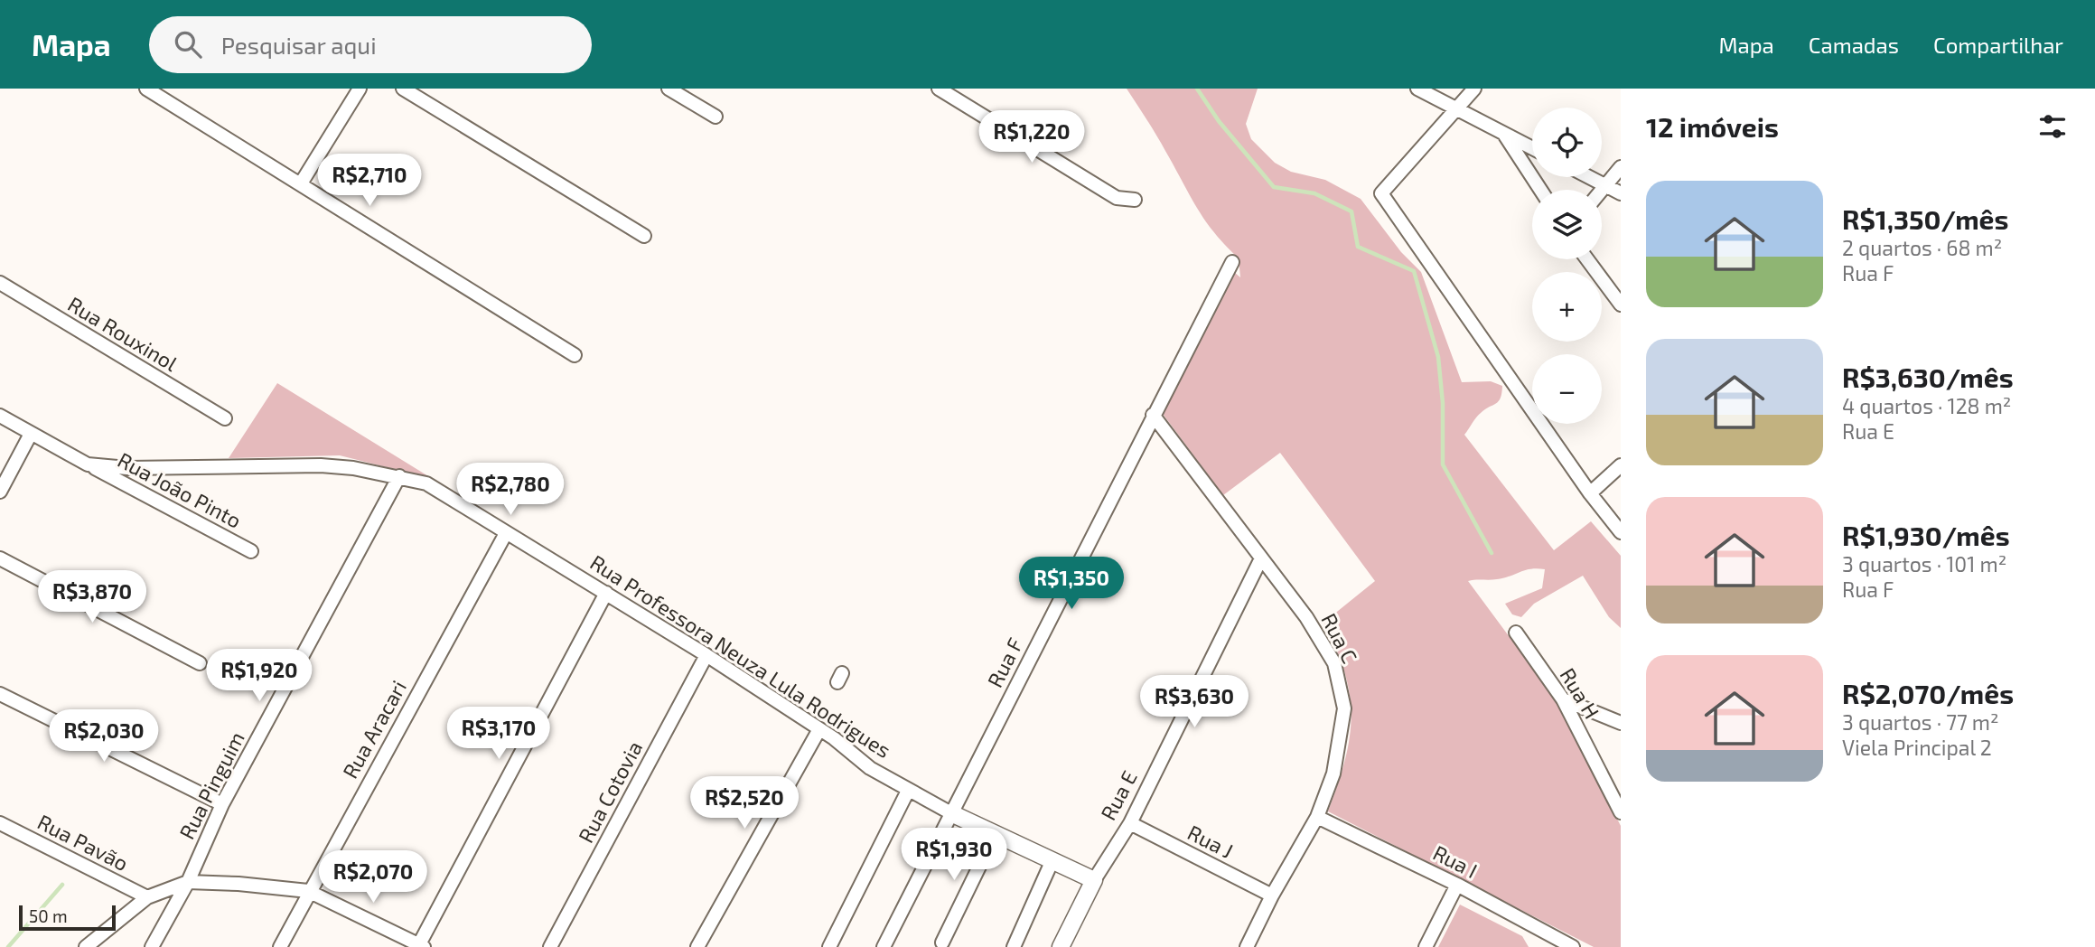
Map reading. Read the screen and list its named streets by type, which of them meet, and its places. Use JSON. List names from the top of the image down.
{
  "streets": {
    "street": [
      "Rua Rouxinol",
      "Rua João Pinto",
      "Rua C",
      "Rua Professora Neuza Lula Rodrigues",
      "Rua F",
      "Rua H",
      "Rua Aracari",
      "Rua Pinguim",
      "Rua Cotovia",
      "Rua E",
      "Rua J",
      "Rua Pavão",
      "Rua I"
    ]
  },
  "crossings": [
    ["Rua João Pinto", "Rua Professora Neuza Lula Rodrigues"],
    ["Rua C", "Rua F"],
    ["Rua C", "Rua E"],
    ["Rua C", "Rua J"],
    ["Rua C", "Rua I"],
    ["Rua Professora Neuza Lula Rodrigues", "Rua F"],
    ["Rua Professora Neuza Lula Rodrigues", "Rua Aracari"],
    ["Rua Professora Neuza Lula Rodrigues", "Rua Pinguim"],
    ["Rua Professora Neuza Lula Rodrigues", "Rua Cotovia"],
    ["Rua Professora Neuza Lula Rodrigues", "Rua E"],
    ["Rua E", "Rua J"]
  ],
  "scale_bar": "50 m",
  "page": {
    "header": "Mapa",
    "search": "Pesquisar aqui",
    "nav": ["Mapa", "Camadas", "Compartilhar"],
    "heading": "12 imóveis",
    "map_buttons": ["+", "−"],
    "price": [
      "R$1,220",
      "R$2,710",
      "R$2,780",
      "R$1,350",
      "R$3,870",
      "R$1,920",
      "R$3,630",
      "R$3,170",
      "R$2,030",
      "R$2,520",
      "R$1,930",
      "R$2,070"
    ],
    "list": [
      {
        "name": "R$1,350/mês",
        "note": "2 quartos · 68 m² · Rua F"
      },
      {
        "name": "R$3,630/mês",
        "note": "4 quartos · 128 m² · Rua E"
      },
      {
        "name": "R$1,930/mês",
        "note": "3 quartos · 101 m² · Rua F"
      },
      {
        "name": "R$2,070/mês",
        "note": "3 quartos · 77 m² · Viela Principal 2"
      }
    ],
    "scale": "50 m"
  }
}
